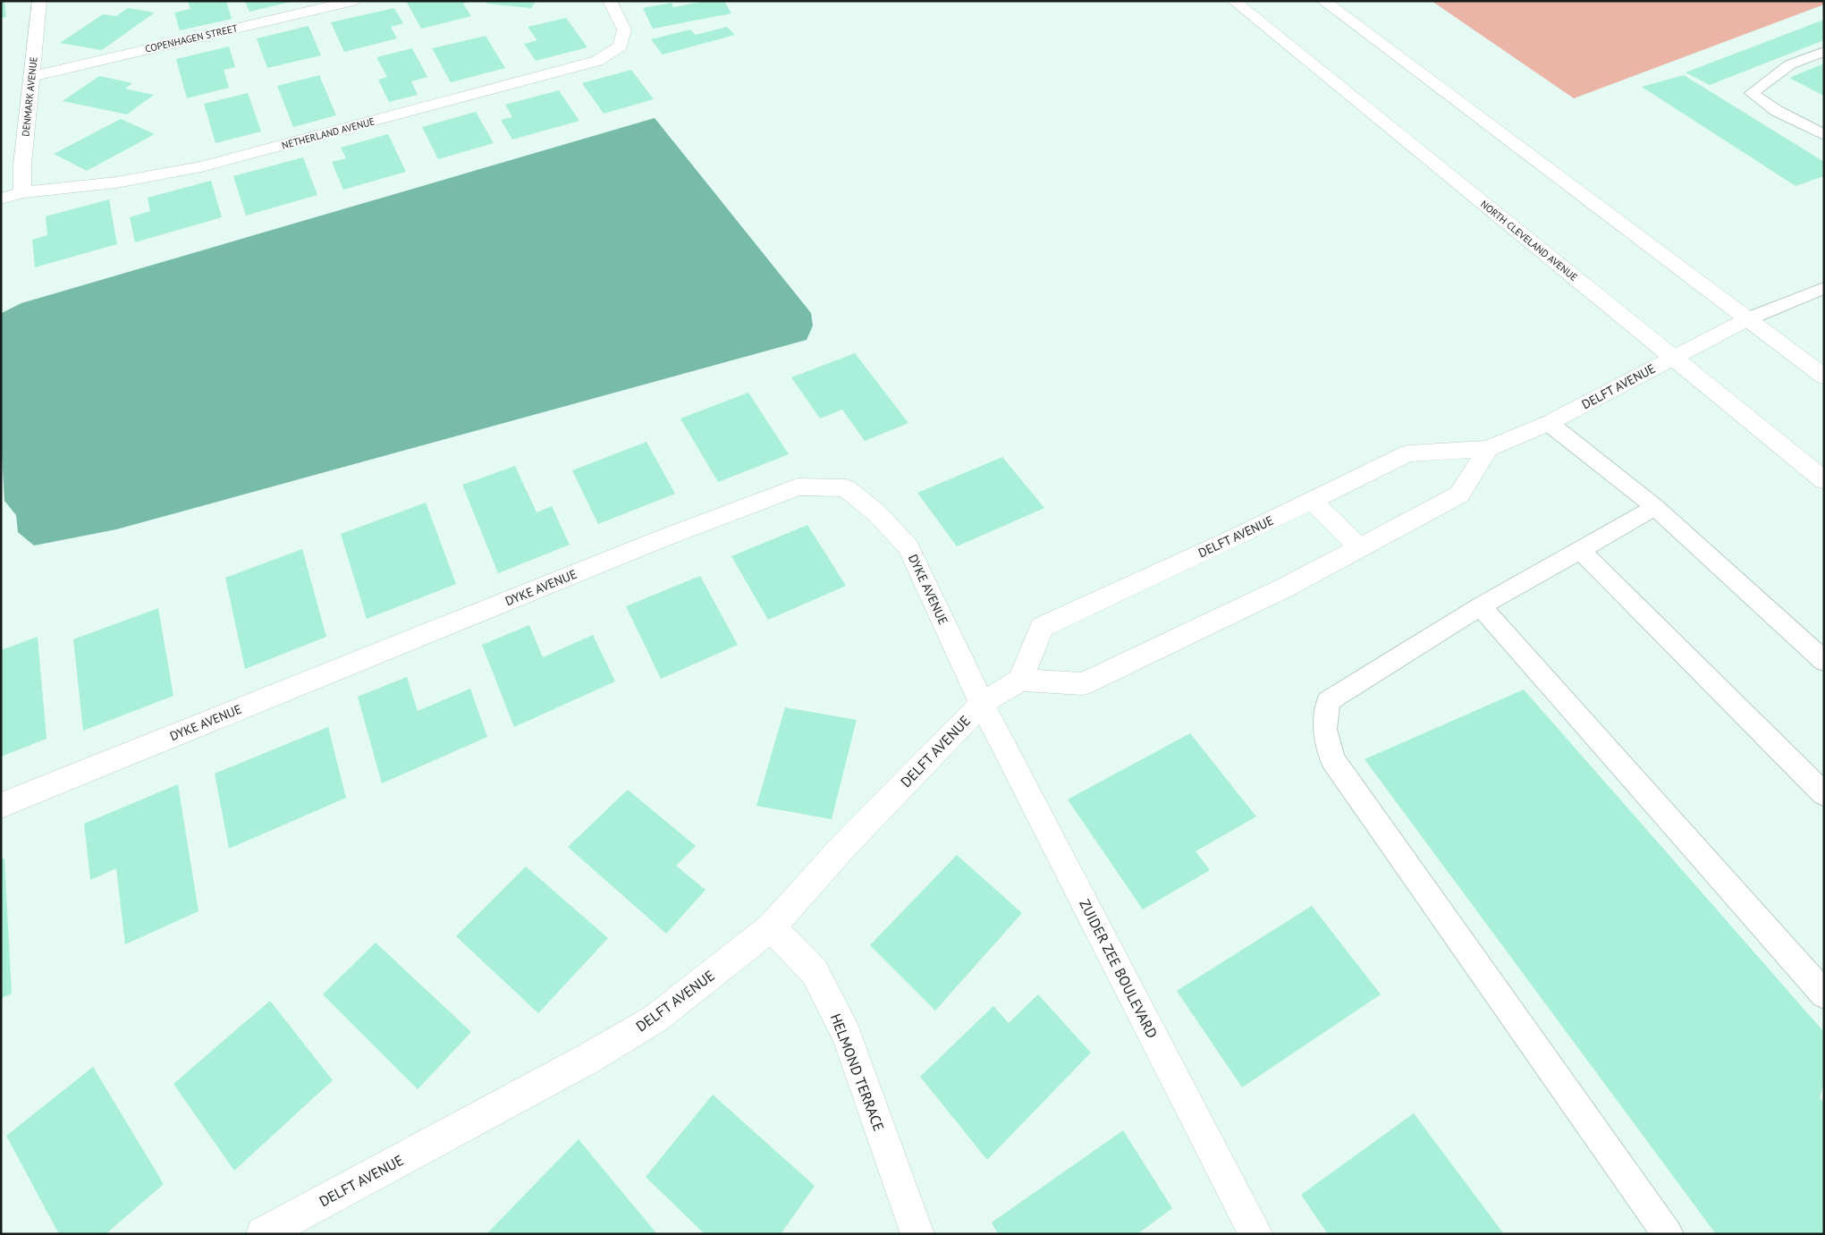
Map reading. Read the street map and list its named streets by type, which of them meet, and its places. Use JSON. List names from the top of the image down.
{
  "streets": {
    "street": [
      "COPENHAGEN STREET",
      "DENMARK AVENUE",
      "NETHERLAND AVENUE",
      "NORTH CLEVELAND AVENUE",
      "DELFT AVENUE",
      "DYKE AVENUE",
      "ZUIDER ZEE BOULEVARD",
      "HELMOND TERRACE"
    ]
  },
  "crossings": [
    ["COPENHAGEN STREET", "DENMARK AVENUE"],
    ["DENMARK AVENUE", "NETHERLAND AVENUE"],
    ["NORTH CLEVELAND AVENUE", "DELFT AVENUE"],
    ["DELFT AVENUE", "DYKE AVENUE"],
    ["DELFT AVENUE", "ZUIDER ZEE BOULEVARD"],
    ["DELFT AVENUE", "HELMOND TERRACE"],
    ["DYKE AVENUE", "ZUIDER ZEE BOULEVARD"]
  ]
}
